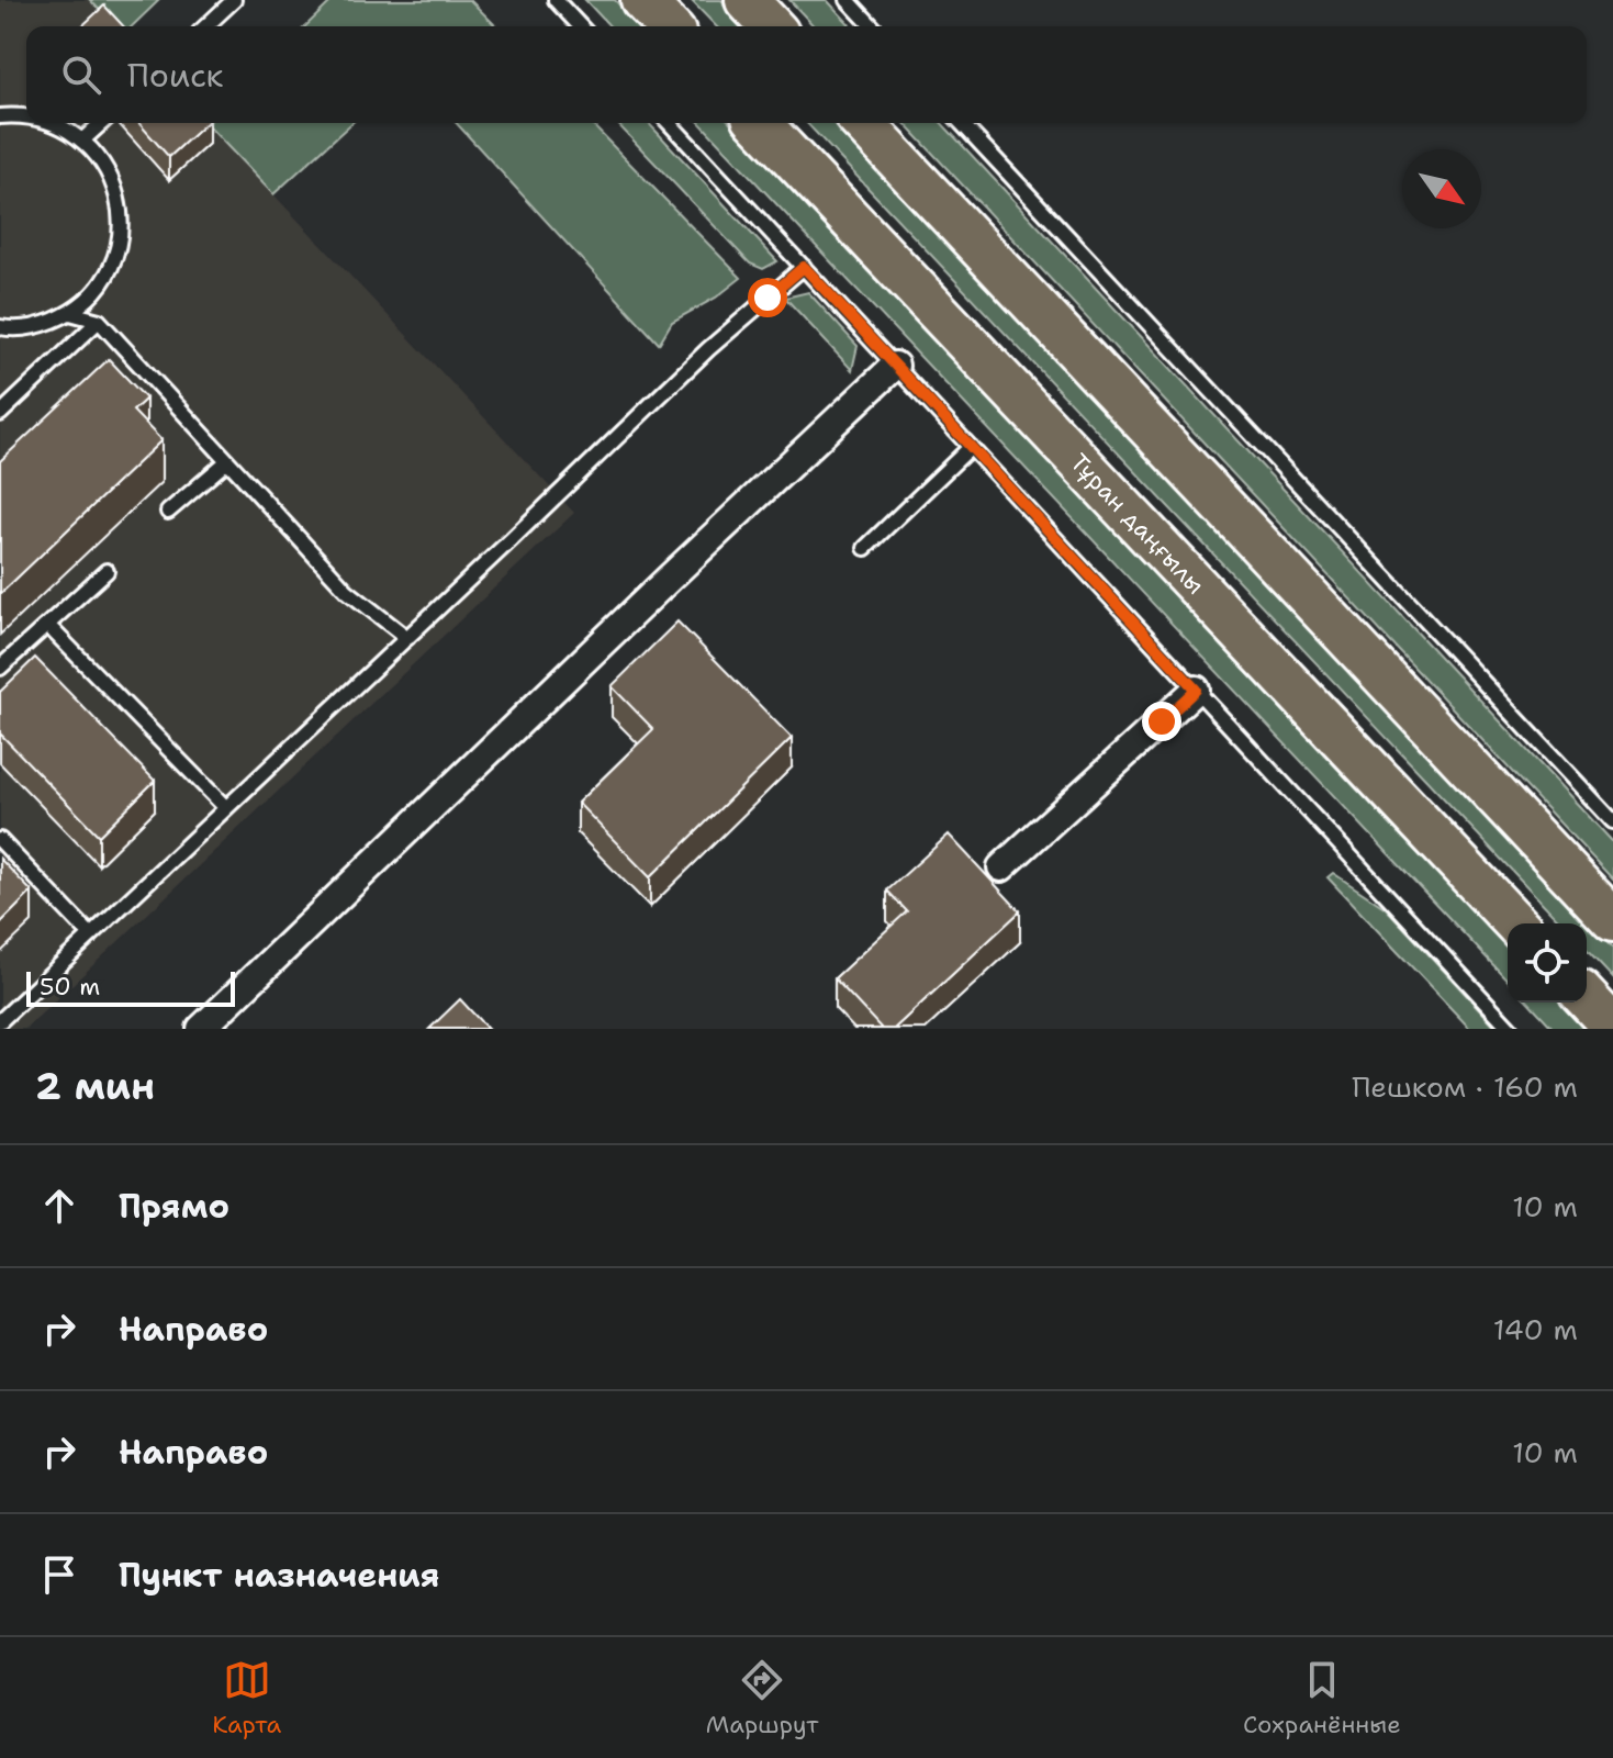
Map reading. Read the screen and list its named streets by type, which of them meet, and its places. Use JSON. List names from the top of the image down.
{
  "streets": {
    "main road": ["Тұран даңғылы"]
  },
  "scale_bar": "50 m",
  "north": "bottom right",
  "page": {
    "search": "Поиск",
    "scale": "50 m",
    "heading": ["2 мин", "Пешком · 160 m"],
    "list": [
      ["Прямо", "10 m"],
      ["Направо", "140 m"],
      ["Направо", "10 m"],
      "Пункт назначения"
    ],
    "nav": ["Карта", "Маршрут", "Сохранённые"]
  }
}
